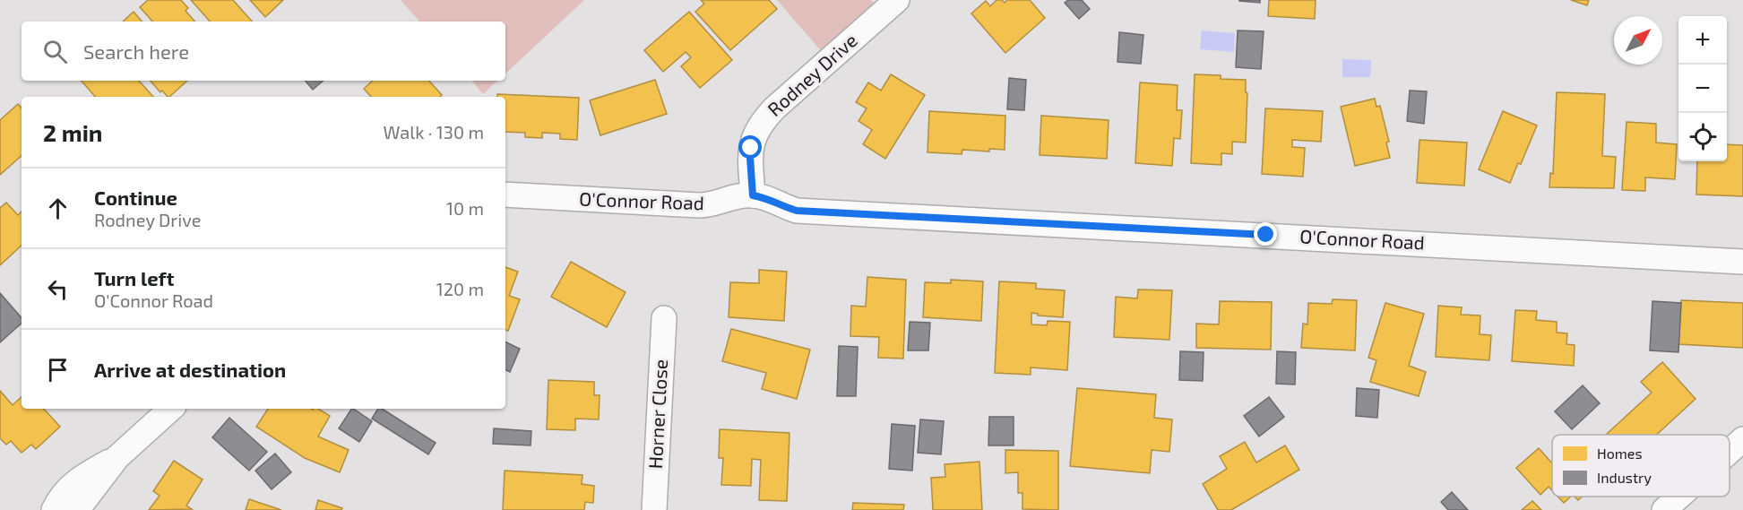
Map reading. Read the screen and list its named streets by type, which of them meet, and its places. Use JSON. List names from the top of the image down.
{
  "streets": {
    "street": ["Rodney Drive", "O'Connor Road", "Horner Close"]
  },
  "crossings": [
    ["Rodney Drive", "O'Connor Road"]
  ],
  "legend": ["Homes", "Industry"],
  "north": "top right",
  "page": {
    "map_buttons": ["+", "−"],
    "search": "Search here",
    "heading": ["2 min", "Walk · 130 m"],
    "list": [
      ["Continue", "Rodney Drive", "10 m"],
      ["Turn left", "O'Connor Road", "120 m"],
      "Arrive at destination"
    ]
  }
}
